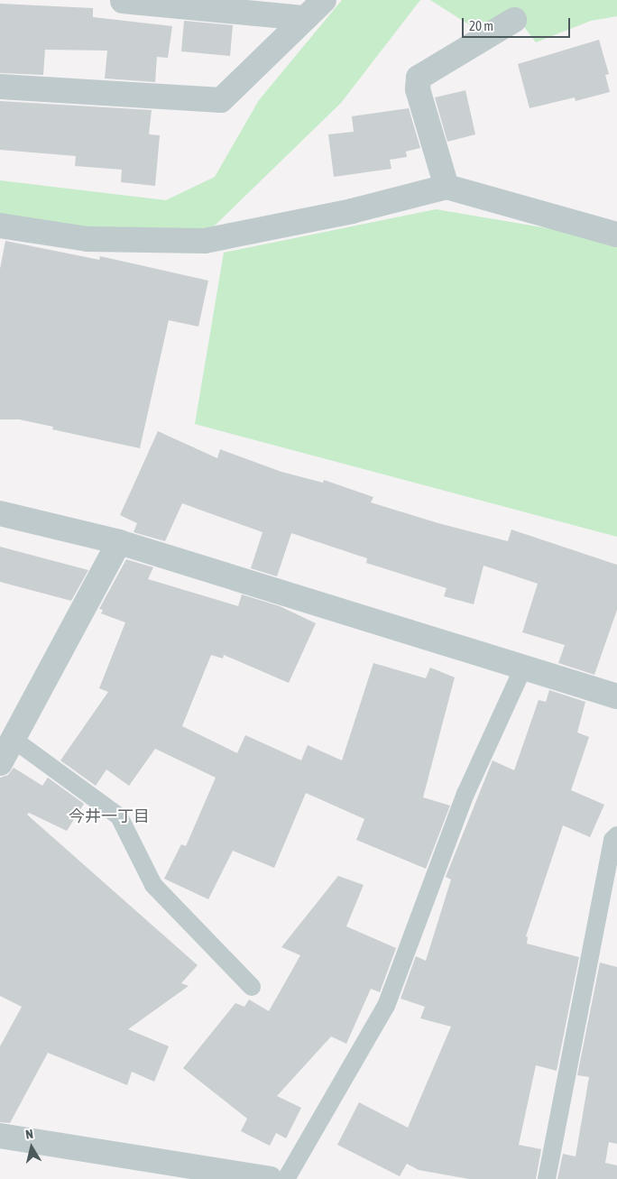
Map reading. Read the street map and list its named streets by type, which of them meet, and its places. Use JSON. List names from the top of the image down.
{
  "districts": ["今井一丁目"],
  "scale_bar": "20 m",
  "north": "top"
}
